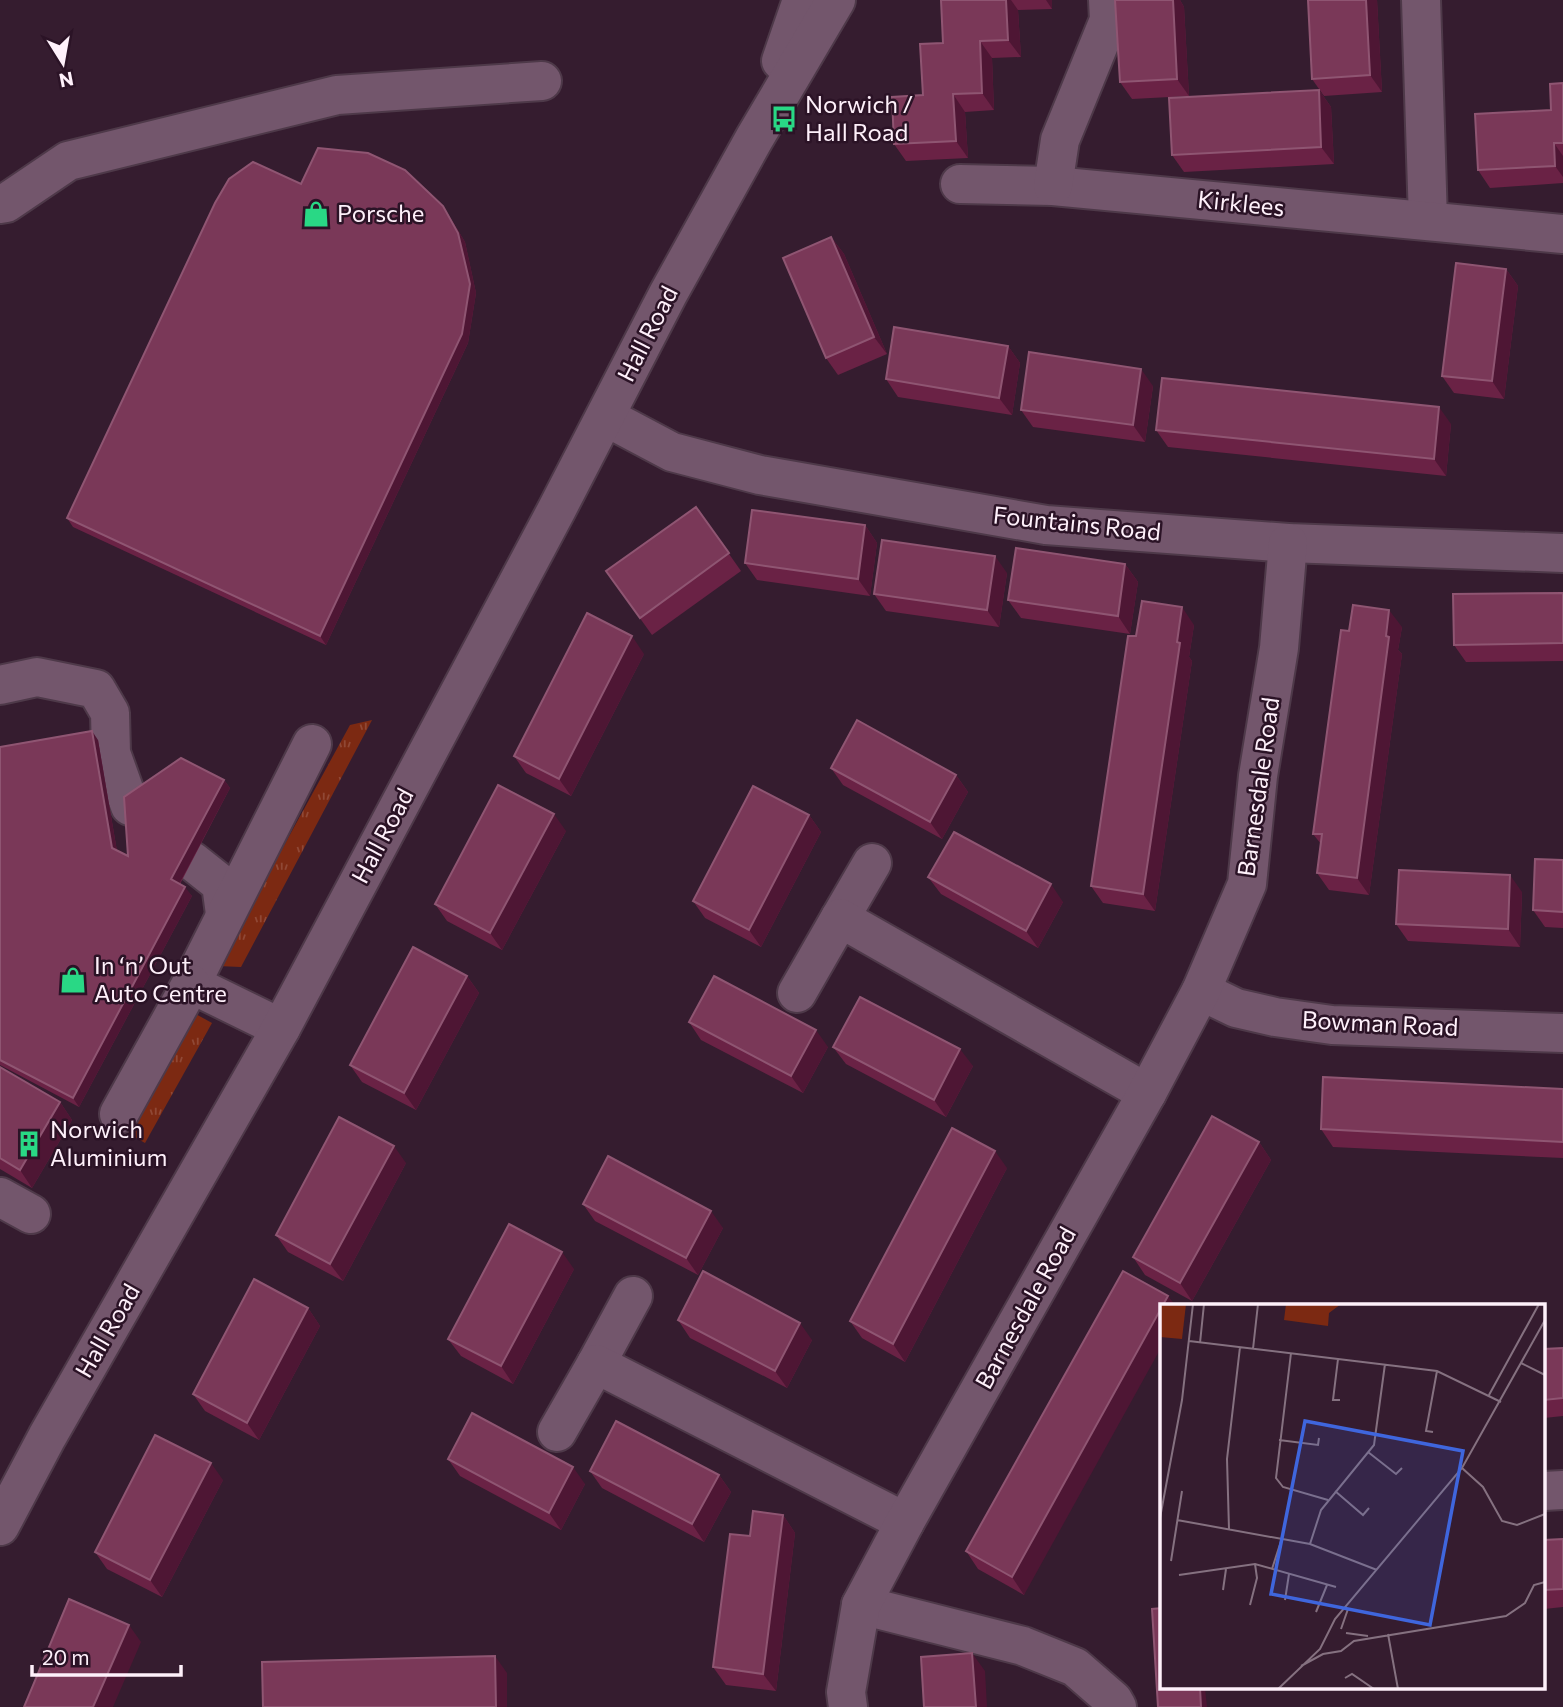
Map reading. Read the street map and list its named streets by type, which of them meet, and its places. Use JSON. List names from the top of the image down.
{
  "streets": {
    "street": [
      "Kirklees",
      "Hall Road",
      "Fountains Road",
      "Barnesdale Road",
      "Bowman Road"
    ]
  },
  "crossings": [
    ["Hall Road", "Fountains Road"],
    ["Fountains Road", "Barnesdale Road"],
    ["Barnesdale Road", "Bowman Road"]
  ],
  "places": {
    "bus stop": ["Norwich / Hall Road"],
    "shop": ["Porsche", "In ‘n’ Out Auto Centre"],
    "building": ["Norwich Aluminium"]
  },
  "scale_bar": "20 m",
  "north": "bottom"
}
